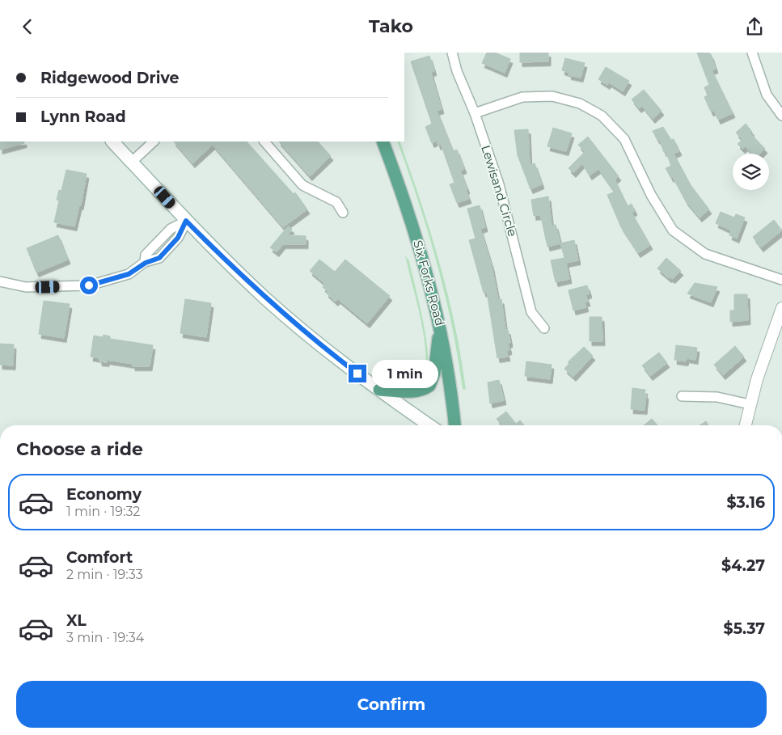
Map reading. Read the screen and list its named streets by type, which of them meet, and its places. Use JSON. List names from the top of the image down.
{
  "streets": {
    "main road": ["Six Forks Road"],
    "street": ["Lewisand Circle"]
  },
  "page": {
    "header": "Tako",
    "banner": ["Ridgewood Drive", "Lynn Road"],
    "bubble": "1 min",
    "heading": "Choose a ride",
    "list": [
      {
        "name": "Economy",
        "note": "1 min · 19:32",
        "value": "$3.16"
      },
      {
        "name": "Comfort",
        "note": "2 min · 19:33",
        "value": "$4.27"
      },
      {
        "name": "XL",
        "note": "3 min · 19:34",
        "value": "$5.37"
      }
    ],
    "buttons": "Confirm"
  }
}
